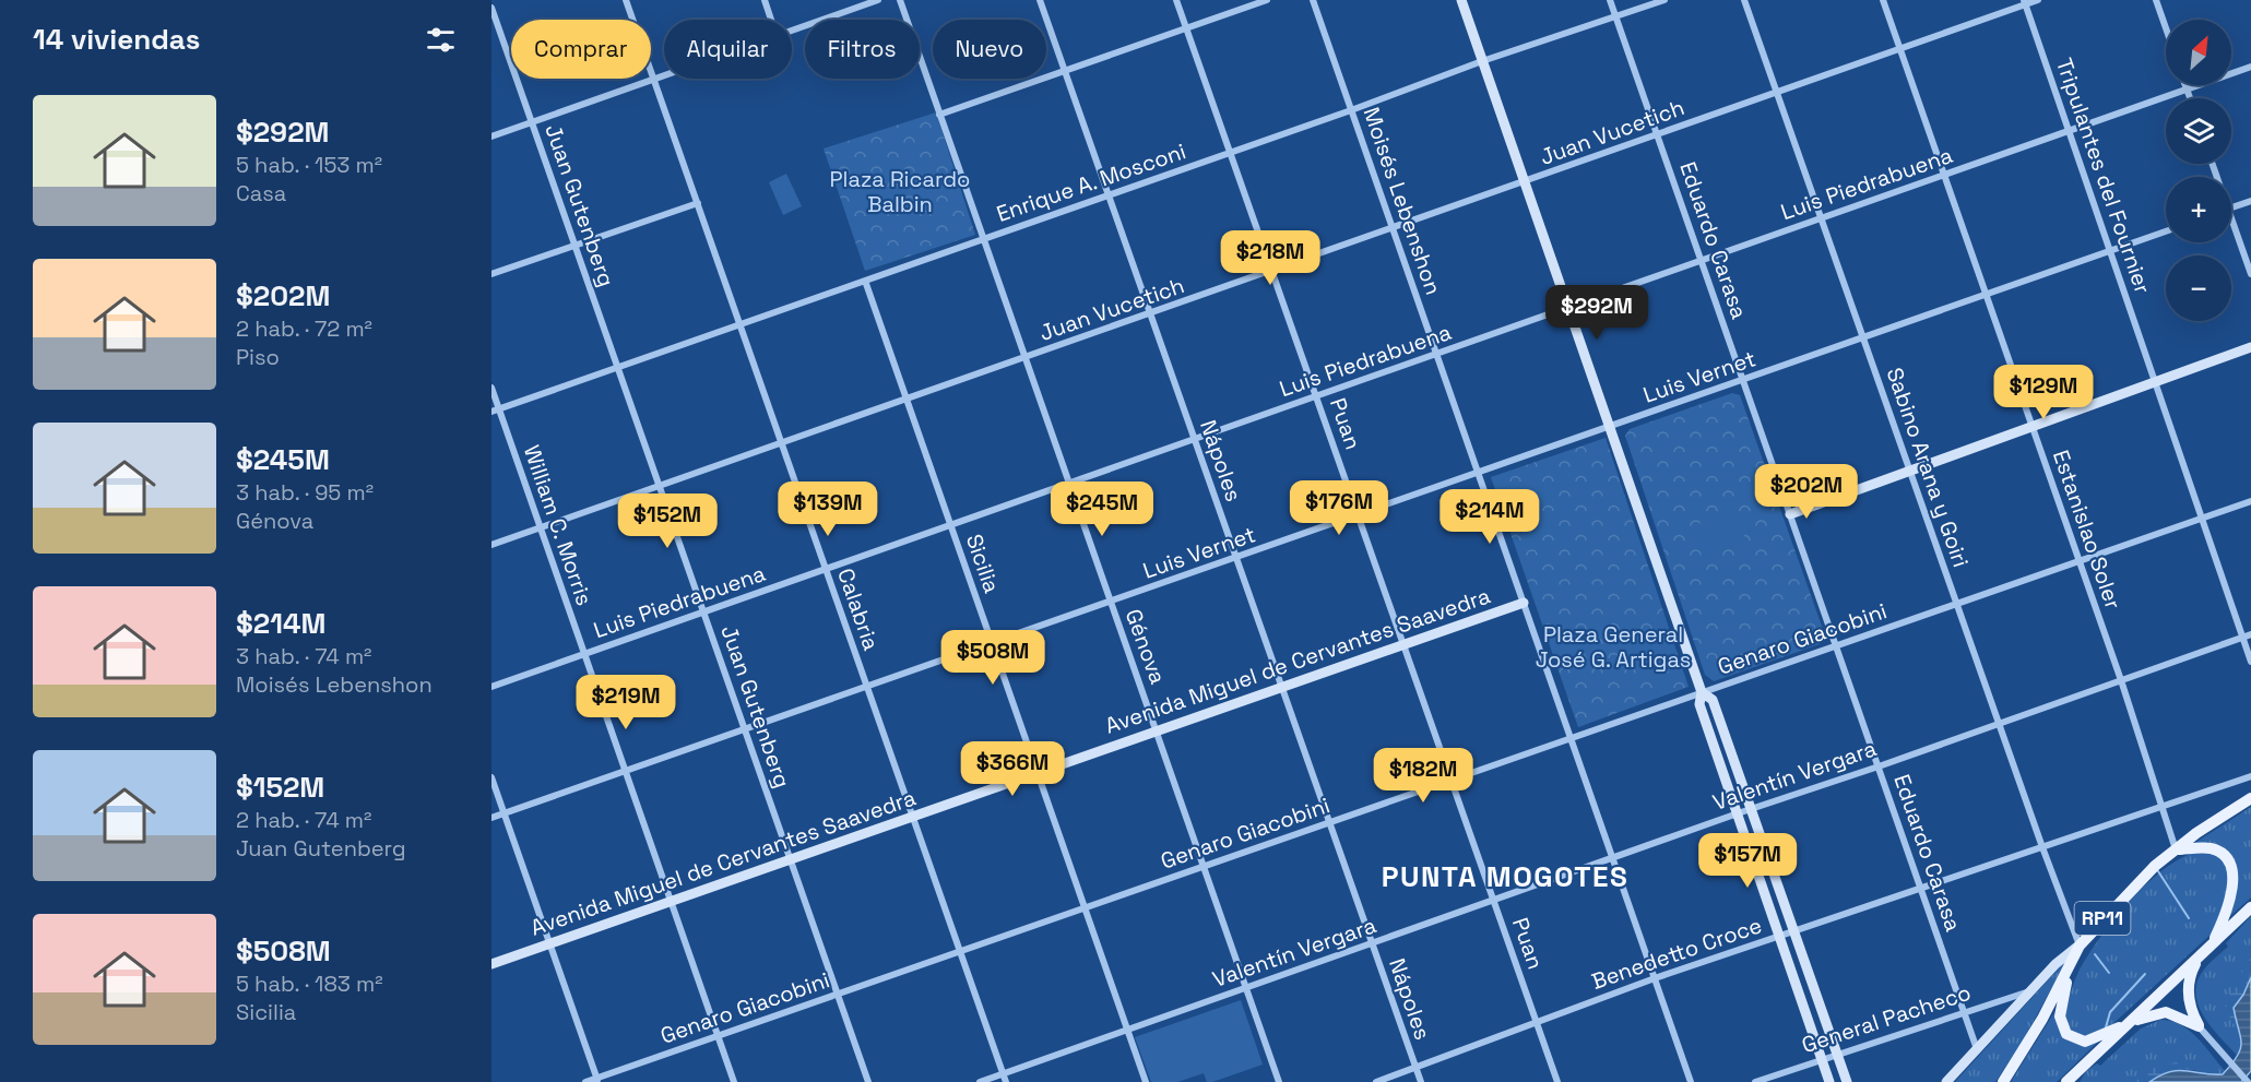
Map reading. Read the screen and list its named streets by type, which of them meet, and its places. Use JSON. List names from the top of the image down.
{
  "streets": {
    "main road": ["Avenida Miguel de Cervantes Saavedra", "RP11"],
    "street": [
      "Juan Vucetich",
      "Tripulantes del Fournier",
      "Enrique A. Mosconi",
      "Luis Piedrabuena",
      "Moisés Lebenshon",
      "Juan Gutenberg",
      "Eduardo Carasa",
      "Luis Vernet",
      "Puan",
      "Nápoles",
      "Sabino Arana y Goiri",
      "William C. Morris",
      "Estanislao Soler",
      "Sicilia",
      "Calabria",
      "Genaro Giacobini",
      "Génova",
      "Valentín Vergara",
      "Benedetto Croce",
      "General Pacheco"
    ]
  },
  "crossings": [
    ["Juan Vucetich", "Tripulantes del Fournier"],
    ["Juan Vucetich", "Moisés Lebenshon"],
    ["Juan Vucetich", "Juan Gutenberg"],
    ["Juan Vucetich", "Eduardo Carasa"],
    ["Juan Vucetich", "Puan"],
    ["Juan Vucetich", "Nápoles"],
    ["Juan Vucetich", "Sabino Arana y Goiri"],
    ["Juan Vucetich", "William C. Morris"],
    ["Juan Vucetich", "Estanislao Soler"],
    ["Juan Vucetich", "Sicilia"],
    ["Juan Vucetich", "Calabria"],
    ["Juan Vucetich", "Génova"],
    ["Tripulantes del Fournier", "Luis Piedrabuena"],
    ["Tripulantes del Fournier", "Luis Vernet"],
    ["Tripulantes del Fournier", "Genaro Giacobini"],
    ["Tripulantes del Fournier", "Valentín Vergara"],
    ["Enrique A. Mosconi", "Moisés Lebenshon"],
    ["Enrique A. Mosconi", "Juan Gutenberg"],
    ["Enrique A. Mosconi", "Eduardo Carasa"],
    ["Enrique A. Mosconi", "Puan"],
    ["Enrique A. Mosconi", "Nápoles"],
    ["Enrique A. Mosconi", "William C. Morris"],
    ["Enrique A. Mosconi", "Sicilia"],
    ["Enrique A. Mosconi", "Calabria"],
    ["Enrique A. Mosconi", "Génova"],
    ["Luis Piedrabuena", "Moisés Lebenshon"],
    ["Luis Piedrabuena", "Juan Gutenberg"],
    ["Luis Piedrabuena", "Eduardo Carasa"],
    ["Luis Piedrabuena", "Puan"],
    ["Luis Piedrabuena", "Nápoles"],
    ["Luis Piedrabuena", "Sabino Arana y Goiri"],
    ["Luis Piedrabuena", "William C. Morris"],
    ["Luis Piedrabuena", "Estanislao Soler"],
    ["Luis Piedrabuena", "Sicilia"],
    ["Luis Piedrabuena", "Calabria"],
    ["Luis Piedrabuena", "Génova"],
    ["Moisés Lebenshon", "Luis Vernet"],
    ["Moisés Lebenshon", "Genaro Giacobini"],
    ["Moisés Lebenshon", "Avenida Miguel de Cervantes Saavedra"],
    ["Moisés Lebenshon", "Valentín Vergara"],
    ["Moisés Lebenshon", "Benedetto Croce"],
    ["Juan Gutenberg", "Luis Vernet"],
    ["Juan Gutenberg", "Genaro Giacobini"],
    ["Juan Gutenberg", "Avenida Miguel de Cervantes Saavedra"],
    ["Eduardo Carasa", "Luis Vernet"],
    ["Eduardo Carasa", "Genaro Giacobini"],
    ["Eduardo Carasa", "Valentín Vergara"],
    ["Eduardo Carasa", "Benedetto Croce"],
    ["Eduardo Carasa", "General Pacheco"],
    ["Luis Vernet", "Puan"],
    ["Luis Vernet", "Nápoles"],
    ["Luis Vernet", "Sabino Arana y Goiri"],
    ["Luis Vernet", "William C. Morris"],
    ["Luis Vernet", "Estanislao Soler"],
    ["Luis Vernet", "Sicilia"],
    ["Luis Vernet", "Calabria"],
    ["Luis Vernet", "Génova"],
    ["Puan", "Genaro Giacobini"],
    ["Puan", "Avenida Miguel de Cervantes Saavedra"],
    ["Puan", "Valentín Vergara"],
    ["Puan", "Benedetto Croce"],
    ["Nápoles", "Genaro Giacobini"],
    ["Nápoles", "Avenida Miguel de Cervantes Saavedra"],
    ["Nápoles", "Valentín Vergara"],
    ["Nápoles", "Benedetto Croce"],
    ["Sabino Arana y Goiri", "Genaro Giacobini"],
    ["Sabino Arana y Goiri", "Valentín Vergara"],
    ["Sabino Arana y Goiri", "RP11"],
    ["Sabino Arana y Goiri", "Benedetto Croce"],
    ["William C. Morris", "Genaro Giacobini"],
    ["William C. Morris", "Avenida Miguel de Cervantes Saavedra"],
    ["Estanislao Soler", "Genaro Giacobini"],
    ["Estanislao Soler", "Valentín Vergara"],
    ["Estanislao Soler", "RP11"],
    ["Estanislao Soler", "Benedetto Croce"],
    ["Sicilia", "Genaro Giacobini"],
    ["Sicilia", "Avenida Miguel de Cervantes Saavedra"],
    ["Sicilia", "Valentín Vergara"],
    ["Calabria", "Genaro Giacobini"],
    ["Calabria", "Avenida Miguel de Cervantes Saavedra"],
    ["Calabria", "Valentín Vergara"],
    ["Genaro Giacobini", "Génova"],
    ["Génova", "Avenida Miguel de Cervantes Saavedra"],
    ["Génova", "Valentín Vergara"]
  ],
  "districts": ["PUNTA MOGOTES"],
  "parks": ["Plaza Ricardo Balbin", "Plaza General José G. Artigas"],
  "north": "top right",
  "page": {
    "heading": "14 viviendas",
    "map_buttons": ["+", "−"],
    "chip": [
      "Comprar",
      "Alquilar",
      "Filtros",
      "Nuevo"
    ],
    "list": [
      {
        "name": "$292M",
        "note": "5 hab. · 153 m² · Casa"
      },
      {
        "name": "$202M",
        "note": "2 hab. · 72 m² · Piso"
      },
      {
        "name": "$245M",
        "note": "3 hab. · 95 m² · Génova"
      },
      {
        "name": "$214M",
        "note": "3 hab. · 74 m² · Moisés Lebenshon"
      },
      {
        "name": "$152M",
        "note": "2 hab. · 74 m² · Juan Gutenberg"
      },
      {
        "name": "$508M",
        "note": "5 hab. · 183 m² · Sicilia"
      }
    ],
    "price": [
      "$218M",
      "$292M",
      "$129M",
      "$202M",
      "$176M",
      "$139M",
      "$245M",
      "$214M",
      "$152M",
      "$508M",
      "$219M",
      "$366M",
      "$182M",
      "$157M"
    ]
  }
}
